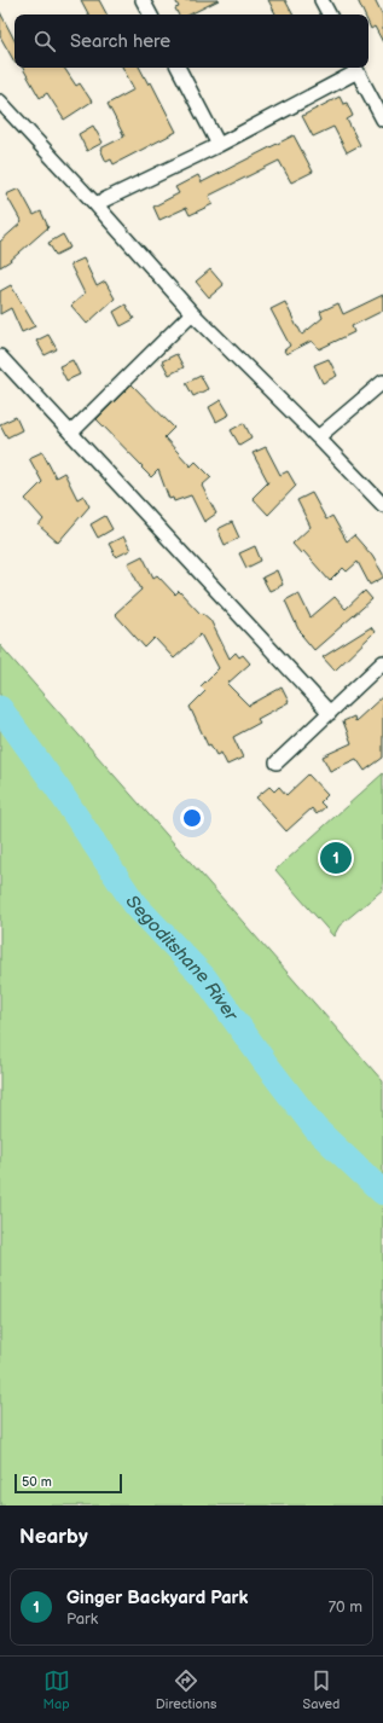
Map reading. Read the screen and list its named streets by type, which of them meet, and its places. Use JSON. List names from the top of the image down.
{
  "water": ["Segoditshane River"],
  "scale_bar": "50 m",
  "page": {
    "search": "Search here",
    "pins": "1",
    "scale": "50 m",
    "heading": "Nearby",
    "list": [
      {
        "mark": "1",
        "name": "Ginger Backyard Park",
        "note": "Park",
        "value": "70 m"
      }
    ],
    "nav": ["Map", "Directions", "Saved"]
  }
}
